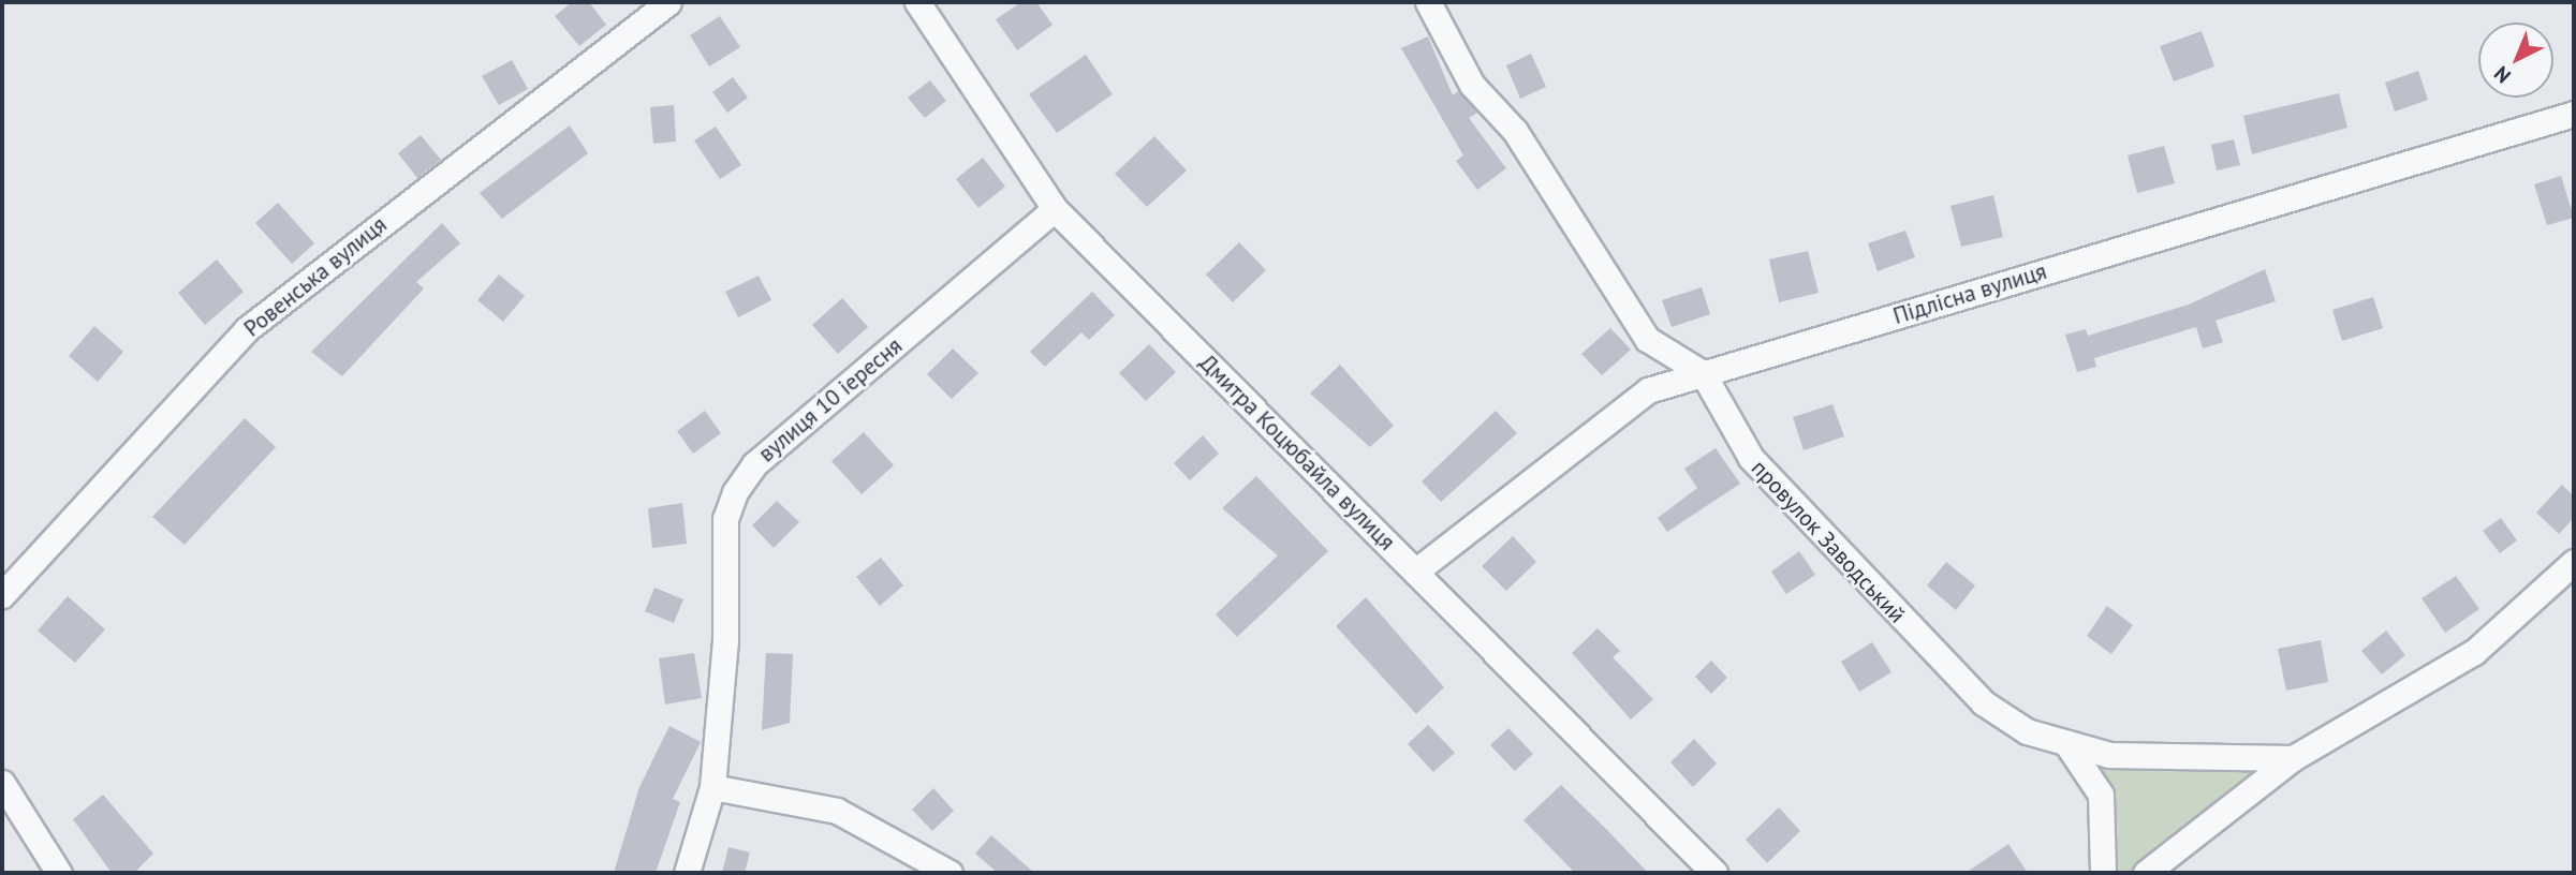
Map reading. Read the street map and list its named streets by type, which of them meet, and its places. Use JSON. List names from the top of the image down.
{
  "streets": {
    "street": [
      "Ровенська вулиця",
      "Підлісна вулиця",
      "вулиця 10 іересня",
      "Дмитра Коцюбайла вулиця",
      "провулок Заводський"
    ]
  },
  "crossings": [
    ["Підлісна вулиця", "Дмитра Коцюбайла вулиця"],
    ["Підлісна вулиця", "провулок Заводський"],
    ["вулиця 10 іересня", "Дмитра Коцюбайла вулиця"]
  ],
  "north": "bottom left"
}
